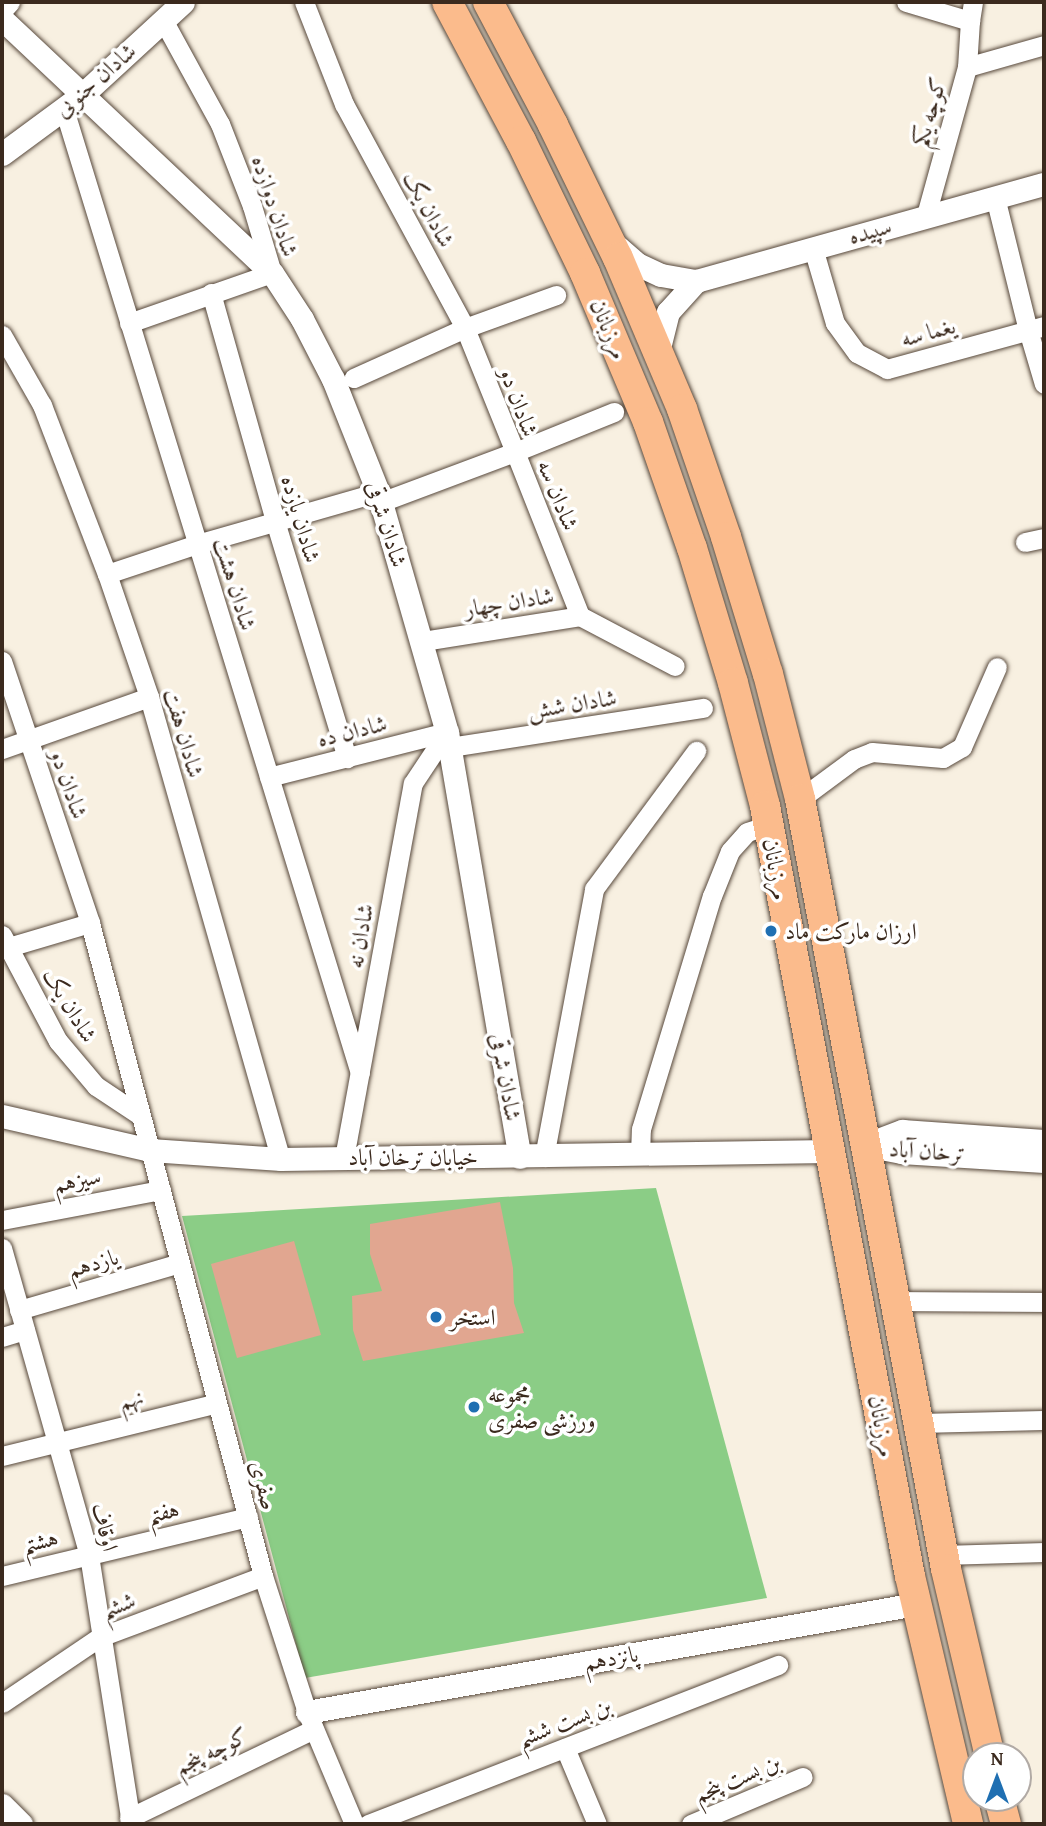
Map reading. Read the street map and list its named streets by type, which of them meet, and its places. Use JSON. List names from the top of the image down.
{
  "streets": {
    "main road": ["مرزبانان"],
    "street": [
      "شادان جنوبی",
      "کوچه یکم",
      "شادان دوازده",
      "شادان یک",
      "سپیده",
      "یغما سه",
      "شادان دو",
      "شادان سه",
      "شادان یازده",
      "شادان شرقی",
      "شادان هشت",
      "شادان چهار",
      "شادان شش",
      "شادان ده",
      "شادان هفت",
      "شادان نه",
      "ترخان آباد",
      "خیابان ترخان آباد",
      "سیزهم",
      "یازدهم",
      "نهم",
      "صفری",
      "هفتم",
      "اوقاف",
      "هشتم",
      "ششم",
      "پانزدهم",
      "بن بست ششم",
      "کوچه پنجم",
      "بن بست پنجم"
    ]
  },
  "crossings": [
    ["شادان جنوبی", "شادان دوازده"],
    ["شادان جنوبی", "شادان شرقی"],
    ["شادان جنوبی", "شادان هشت"],
    ["کوچه یکم", "سپیده"],
    ["شادان دوازده", "شادان یازده"],
    ["شادان دوازده", "شادان شرقی"],
    ["شادان دوازده", "شادان هشت"],
    ["شادان یک", "شادان دو"],
    ["سپیده", "مرزبانان"],
    ["سپیده", "یغما سه"],
    ["مرزبانان", "ترخان آباد"],
    ["مرزبانان", "خیابان ترخان آباد"],
    ["مرزبانان", "پانزدهم"],
    ["شادان دو", "شادان سه"],
    ["شادان دو", "شادان یازده"],
    ["شادان دو", "شادان شرقی"],
    ["شادان دو", "شادان هشت"],
    ["شادان دو", "شادان هفت"],
    ["شادان دو", "خیابان ترخان آباد"],
    ["شادان دو", "صفری"],
    ["شادان سه", "شادان چهار"],
    ["شادان یازده", "شادان ده"],
    ["شادان شرقی", "شادان چهار"],
    ["شادان شرقی", "شادان شش"],
    ["شادان شرقی", "شادان ده"],
    ["شادان شرقی", "شادان نه"],
    ["شادان شرقی", "خیابان ترخان آباد"],
    ["شادان هشت", "شادان ده"],
    ["شادان هشت", "شادان نه"],
    ["شادان شش", "شادان ده"],
    ["شادان شش", "شادان نه"],
    ["شادان ده", "شادان نه"],
    ["شادان هفت", "خیابان ترخان آباد"],
    ["شادان نه", "خیابان ترخان آباد"],
    ["خیابان ترخان آباد", "صفری"],
    ["سیزهم", "صفری"],
    ["یازدهم", "صفری"],
    ["یازدهم", "اوقاف"],
    ["نهم", "صفری"],
    ["نهم", "اوقاف"],
    ["صفری", "هفتم"],
    ["صفری", "ششم"],
    ["صفری", "پانزدهم"],
    ["صفری", "کوچه پنجم"],
    ["هفتم", "اوقاف"],
    ["هفتم", "هشتم"],
    ["اوقاف", "هشتم"],
    ["اوقاف", "ششم"],
    ["اوقاف", "کوچه پنجم"],
    ["پانزدهم", "کوچه پنجم"]
  ],
  "places": ["ارزان مارکت ماد", "استخر", "مجموعه ورزشی صفری"],
  "north": "top"
}
